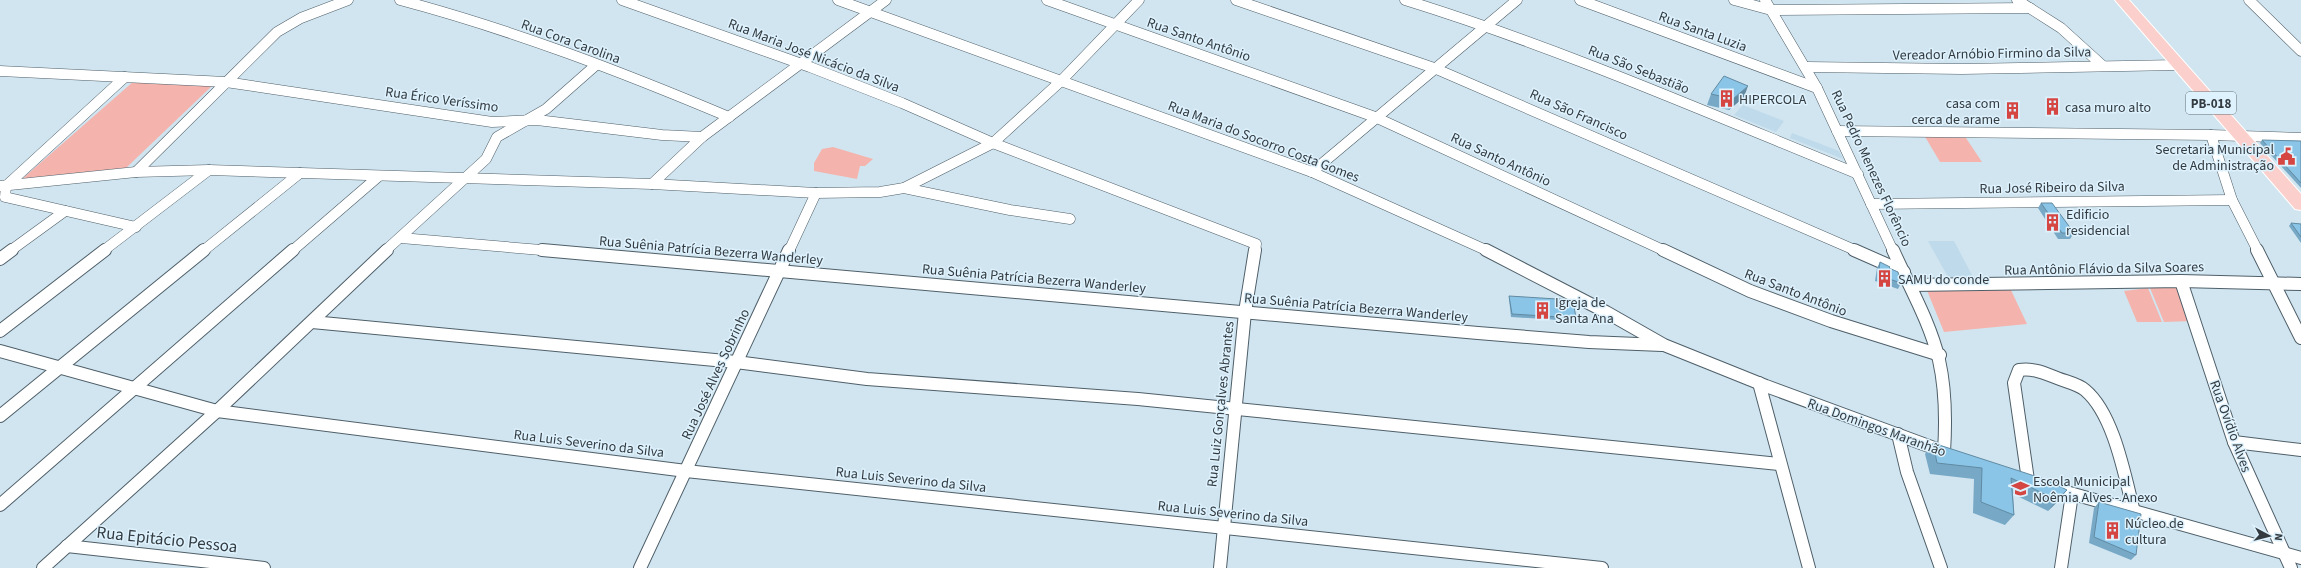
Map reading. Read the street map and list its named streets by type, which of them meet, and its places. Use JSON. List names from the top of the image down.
{
  "streets": {
    "main road": ["PB-018"],
    "street": [
      "Rua Santa Luzia",
      "Rua Santo Antônio",
      "Rua Cora Carolina",
      "Vereador Arnóbio Firmino da Silva",
      "Rua Maria José Nicácio da Silva",
      "Rua São Sebastião",
      "Rua Érico Veríssimo",
      "Rua São Francisco",
      "Rua Maria do Socorro Costa Gomes",
      "Rua Pedro Menezes Florêncio",
      "Rua José Ribeiro da Silva",
      "Rua Suênia Patrícia Bezerra Wanderley",
      "Rua Antônio Flávio da Silva Soares",
      "Rua José Alves Sobrinho",
      "Rua Luiz Gonçalves Abrantes",
      "Rua Ovídio Alves",
      "Rua Domingos Maranhão",
      "Rua Luis Severino da Silva",
      "Rua Epitácio Pessoa"
    ]
  },
  "crossings": [
    ["Rua Santa Luzia", "Rua Pedro Menezes Florêncio"],
    ["Rua Santo Antônio", "Rua Pedro Menezes Florêncio"],
    ["Vereador Arnóbio Firmino da Silva", "PB-018"],
    ["Vereador Arnóbio Firmino da Silva", "Rua Pedro Menezes Florêncio"],
    ["Rua Maria José Nicácio da Silva", "Rua Luiz Gonçalves Abrantes"],
    ["Rua São Sebastião", "Rua Pedro Menezes Florêncio"],
    ["Rua São Francisco", "Rua Pedro Menezes Florêncio"],
    ["Rua Maria do Socorro Costa Gomes", "Rua Suênia Patrícia Bezerra Wanderley"],
    ["Rua Maria do Socorro Costa Gomes", "Rua Domingos Maranhão"],
    ["Rua Pedro Menezes Florêncio", "Rua José Ribeiro da Silva"],
    ["Rua Pedro Menezes Florêncio", "Rua Antônio Flávio da Silva Soares"],
    ["Rua Pedro Menezes Florêncio", "Rua Domingos Maranhão"],
    ["Rua Suênia Patrícia Bezerra Wanderley", "Rua José Alves Sobrinho"],
    ["Rua Suênia Patrícia Bezerra Wanderley", "Rua Luiz Gonçalves Abrantes"],
    ["Rua Suênia Patrícia Bezerra Wanderley", "Rua Domingos Maranhão"],
    ["Rua Antônio Flávio da Silva Soares", "Rua Ovídio Alves"],
    ["Rua José Alves Sobrinho", "Rua Luis Severino da Silva"],
    ["Rua Luiz Gonçalves Abrantes", "Rua Luis Severino da Silva"]
  ],
  "places": {
    "building": [
      "HIPERCOLA",
      "casa muro alto",
      "casa com cerca de arame",
      "Edificio residencial",
      "SAMU do conde",
      "Igreja de Santa Ana",
      "Núcleo de cultura"
    ],
    "public building": ["Secretaria Municipal de Administração"],
    "school or university": ["Escola Municipal Noêmia Alves - Anexo"]
  },
  "north": "right"
}
